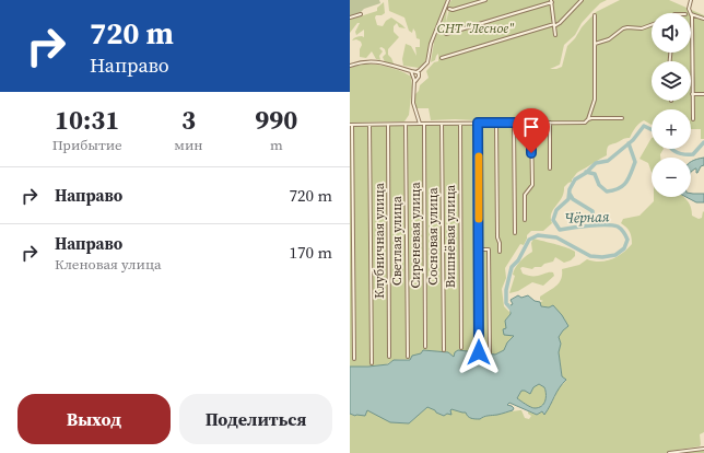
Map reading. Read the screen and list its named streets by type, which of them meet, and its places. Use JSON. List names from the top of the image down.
{
  "streets": {
    "street": [
      "Сиреневая улица",
      "Сосновая улица",
      "Вишнёвая улица",
      "Клубничная улица",
      "Светлая улица"
    ]
  },
  "water": ["Чёрная"],
  "parks": ["СНТ \"Лесное\""],
  "page": {
    "turn": ["720 m", "Направо"],
    "map_buttons": ["+", "−"],
    "eta": [
      "10:31",
      "Прибытие",
      "3",
      "мин",
      "990",
      "m"
    ],
    "list": [
      {
        "name": "Направо",
        "value": "720 m"
      },
      {
        "name": "Направо",
        "note": "Кленовая улица",
        "value": "170 m"
      }
    ],
    "buttons": ["Выход", "Поделиться"]
  }
}
